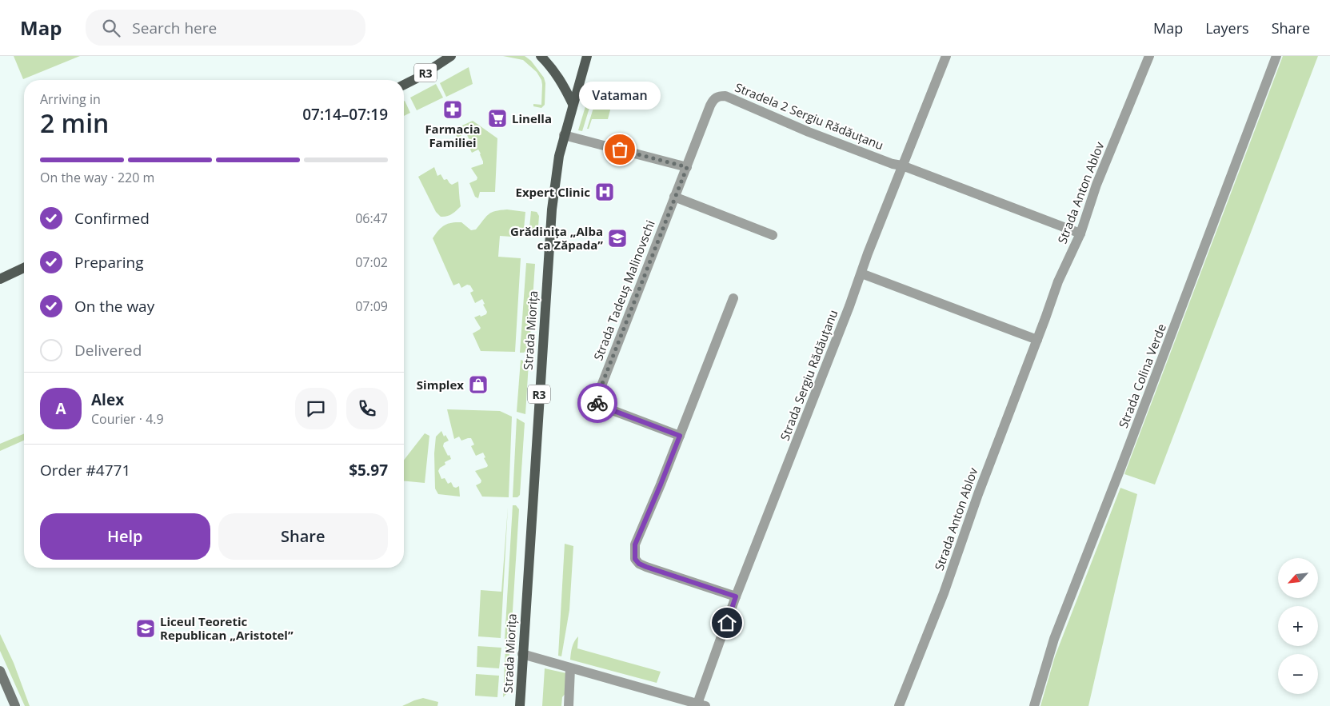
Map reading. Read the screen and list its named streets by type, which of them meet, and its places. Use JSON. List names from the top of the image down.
{
  "streets": {
    "main road": ["R3", "Strada Miorița"],
    "street": [
      "Stradela 2 Sergiu Rădăuțanu",
      "Strada Anton Ablov",
      "Strada Tadeuș Malinovschi",
      "Strada Sergiu Rădăuțanu",
      "Strada Colina Verde"
    ]
  },
  "crossings": [
    ["Stradela 2 Sergiu Rădăuțanu", "Strada Anton Ablov"],
    ["Stradela 2 Sergiu Rădăuțanu", "Strada Tadeuș Malinovschi"],
    ["Stradela 2 Sergiu Rădăuțanu", "Strada Sergiu Rădăuțanu"]
  ],
  "places": {
    "pharmacy": ["Farmacia Familiei"],
    "supermarket": ["Linella"],
    "other": ["Vataman"],
    "hospital": ["Expert Clinic"],
    "school or university": ["Grădinița „Alba ca Zăpada”", "Liceul Teoretic Republican „Aristotel”"],
    "shop": ["Simplex"]
  },
  "north": "bottom left",
  "page": {
    "header": "Map",
    "search": "Search here",
    "nav": ["Map", "Layers", "Share"],
    "heading": ["2 min", "Arriving in", "07:14–07:19"],
    "panel": [
      "Alex",
      "Courier · 4.9",
      "Order #4771",
      "$5.97"
    ],
    "bubble": "Vataman",
    "bar": "On the way · 220 m",
    "list": [
      ["Confirmed", "06:47"],
      ["Preparing", "07:02"],
      ["On the way", "07:09"],
      "Delivered"
    ],
    "round": "A",
    "buttons": ["Help", "Share"],
    "map_buttons": ["+", "−"]
  }
}
